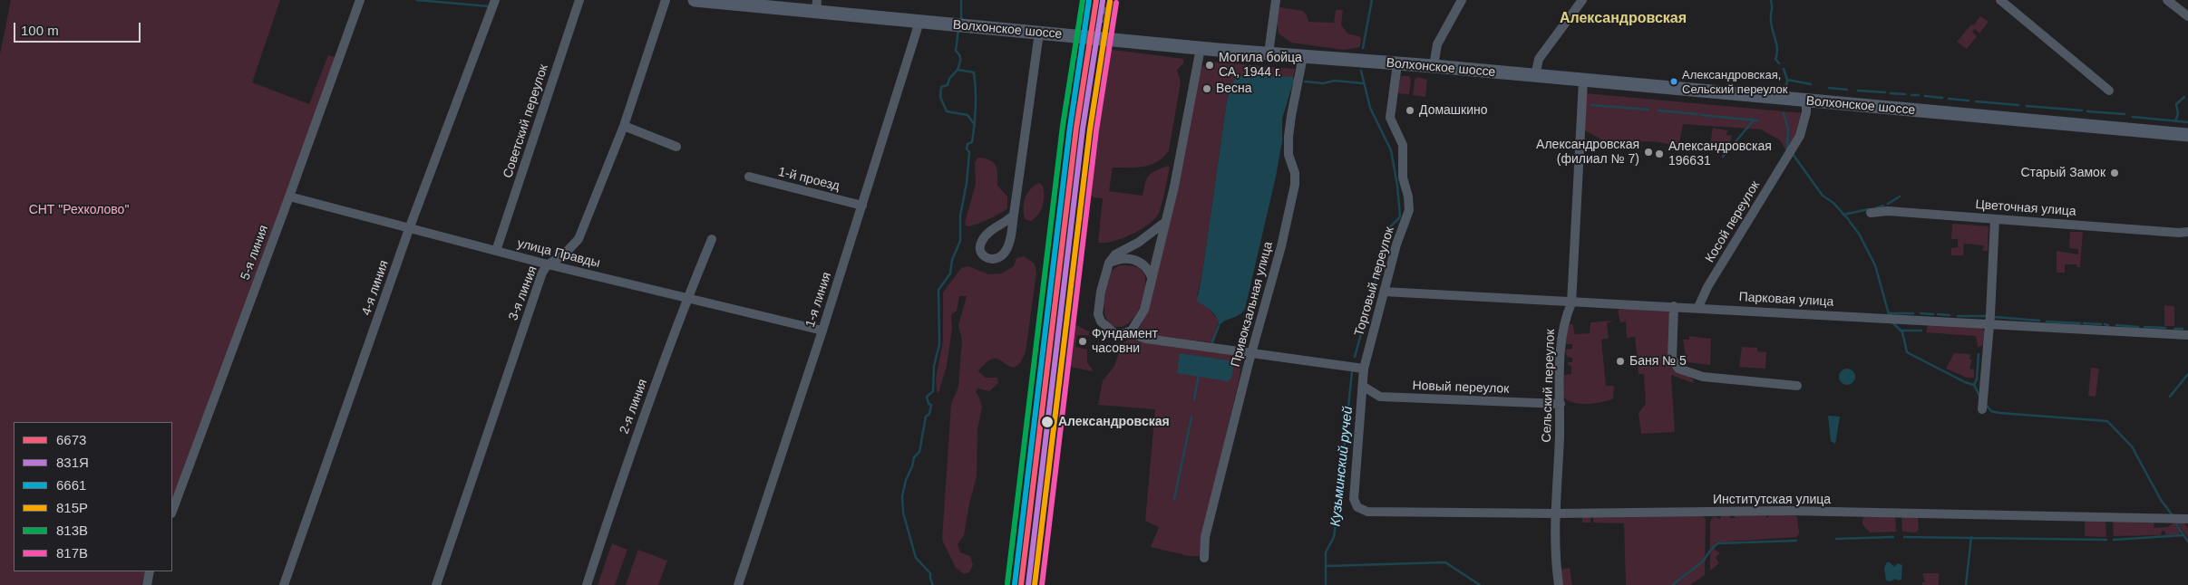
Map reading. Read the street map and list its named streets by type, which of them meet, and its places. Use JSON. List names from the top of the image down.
{
  "streets": {
    "main road": ["Волхонское шоссе"],
    "street": [
      "Советский переулок",
      "1-й проезд",
      "Цветочная улица",
      "Косой переулок",
      "5-я линия",
      "улица Правды",
      "Торговый переулок",
      "4-я линия",
      "3-я линия",
      "1-я линия",
      "Парковая улица",
      "Привокзальная улица",
      "Сельский переулок",
      "Новый переулок",
      "2-я линия",
      "Институтская улица"
    ]
  },
  "crossings": [
    ["Волхонское шоссе", "Косой переулок"],
    ["Волхонское шоссе", "Торговый переулок"],
    ["Волхонское шоссе", "1-я линия"],
    ["Волхонское шоссе", "Привокзальная улица"],
    ["Волхонское шоссе", "Сельский переулок"],
    ["Советский переулок", "улица Правды"],
    ["1-й проезд", "1-я линия"],
    ["Косой переулок", "Парковая улица"],
    ["5-я линия", "улица Правды"],
    ["улица Правды", "4-я линия"],
    ["улица Правды", "3-я линия"],
    ["улица Правды", "1-я линия"],
    ["улица Правды", "2-я линия"],
    ["Торговый переулок", "Парковая улица"],
    ["Торговый переулок", "Новый переулок"],
    ["Торговый переулок", "Институтская улица"],
    ["Парковая улица", "Сельский переулок"],
    ["Сельский переулок", "Новый переулок"],
    ["Сельский переулок", "Институтская улица"]
  ],
  "districts": ["Александровская"],
  "water": ["Кузьминский ручей"],
  "parks": ["СНТ \"Рехколово\""],
  "places": [
    "Могила бойца СА, 1944 г.",
    "Александровская, Сельский переулок",
    "Весна",
    "Домашкино",
    "Александровская (филиал № 7)",
    "Александровская 196631",
    "Старый Замок",
    "Фундамент часовни",
    "Баня № 5",
    "Александровская"
  ],
  "lines": [
    "transit line 6673",
    "transit line 6661",
    "transit line 813В",
    "transit line 831Я",
    "transit line 815Р",
    "transit line 817В"
  ],
  "legend": [
    "6673",
    "831Я",
    "6661",
    "815Р",
    "813В",
    "817В"
  ],
  "scale_bar": "100 m"
}
